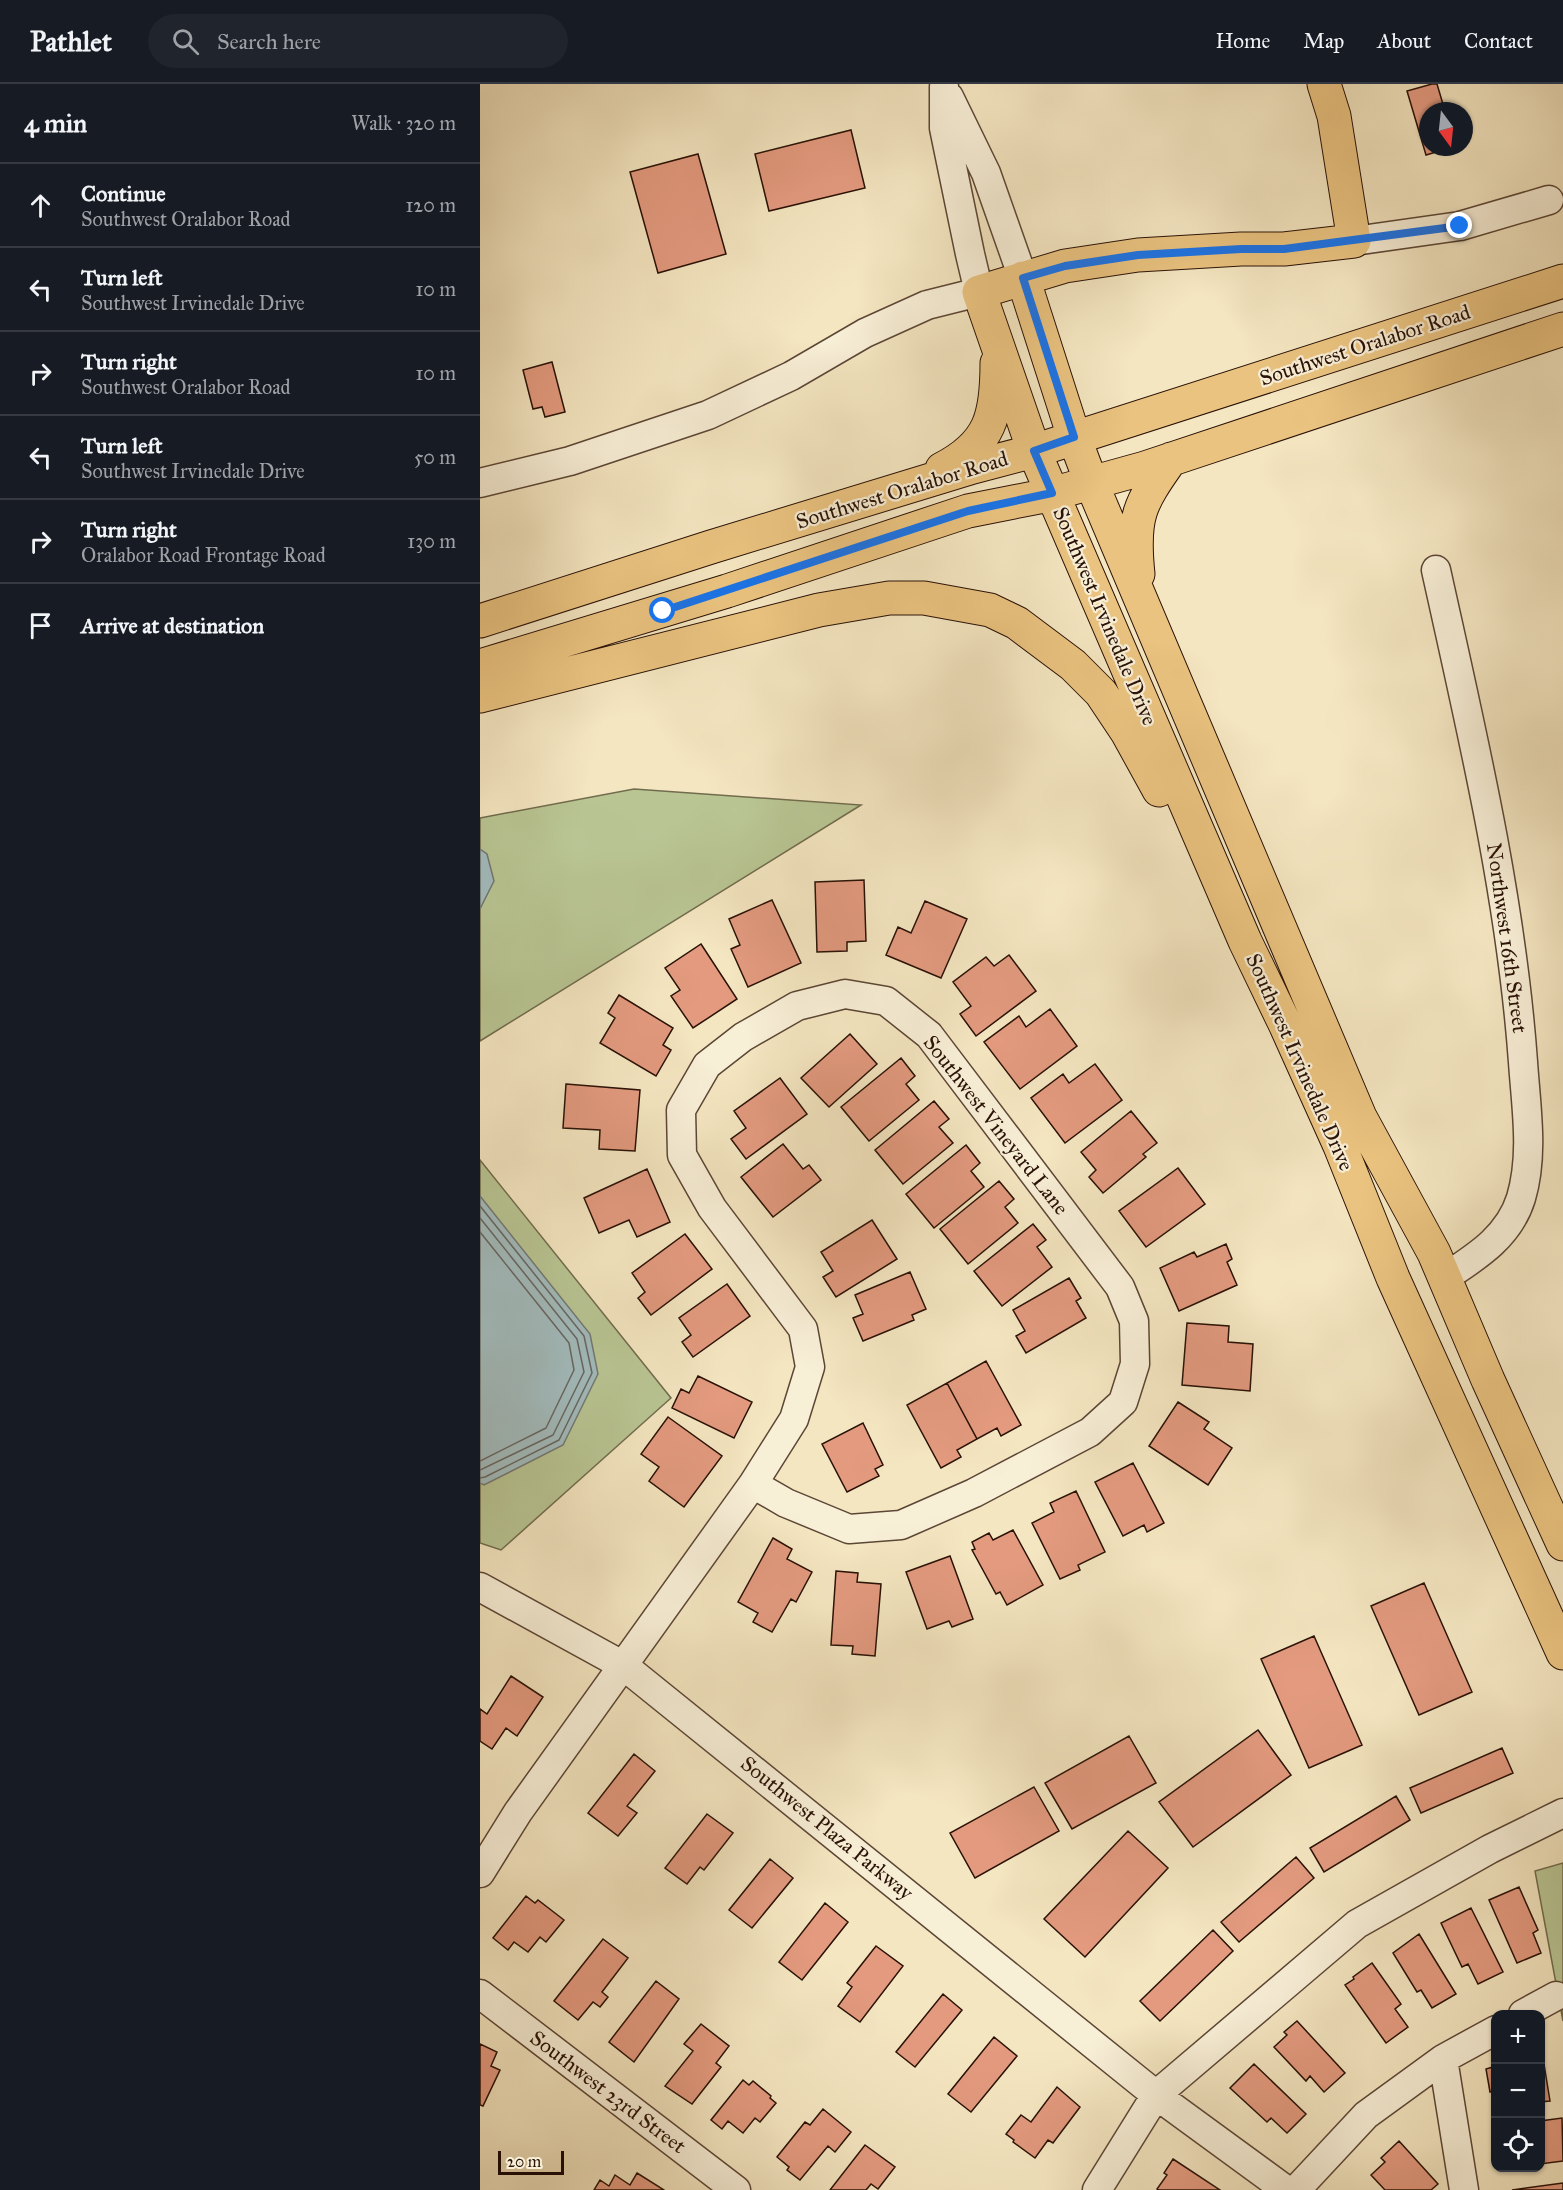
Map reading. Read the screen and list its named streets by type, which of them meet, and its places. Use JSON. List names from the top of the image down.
{
  "streets": {
    "main road": ["Southwest Oralabor Road", "Southwest Irvinedale Drive"],
    "street": [
      "Northwest 16th Street",
      "Southwest Vineyard Lane",
      "Southwest Plaza Parkway",
      "Southwest 23rd Street"
    ]
  },
  "crossings": [
    ["Southwest Oralabor Road", "Southwest Irvinedale Drive"],
    ["Southwest Irvinedale Drive", "Northwest 16th Street"],
    ["Southwest Vineyard Lane", "Southwest Plaza Parkway"]
  ],
  "scale_bar": "20 m",
  "north": "bottom",
  "page": {
    "header": "Pathlet",
    "search": "Search here",
    "nav": [
      "Home",
      "Map",
      "About",
      "Contact"
    ],
    "heading": ["4 min", "Walk · 320 m"],
    "list": [
      ["Continue", "Southwest Oralabor Road", "120 m"],
      ["Turn left", "Southwest Irvinedale Drive", "10 m"],
      ["Turn right", "Southwest Oralabor Road", "10 m"],
      ["Turn left", "Southwest Irvinedale Drive", "50 m"],
      ["Turn right", "Oralabor Road Frontage Road", "130 m"],
      "Arrive at destination"
    ],
    "map_buttons": ["+", "−"],
    "scale": "20 m"
  }
}
